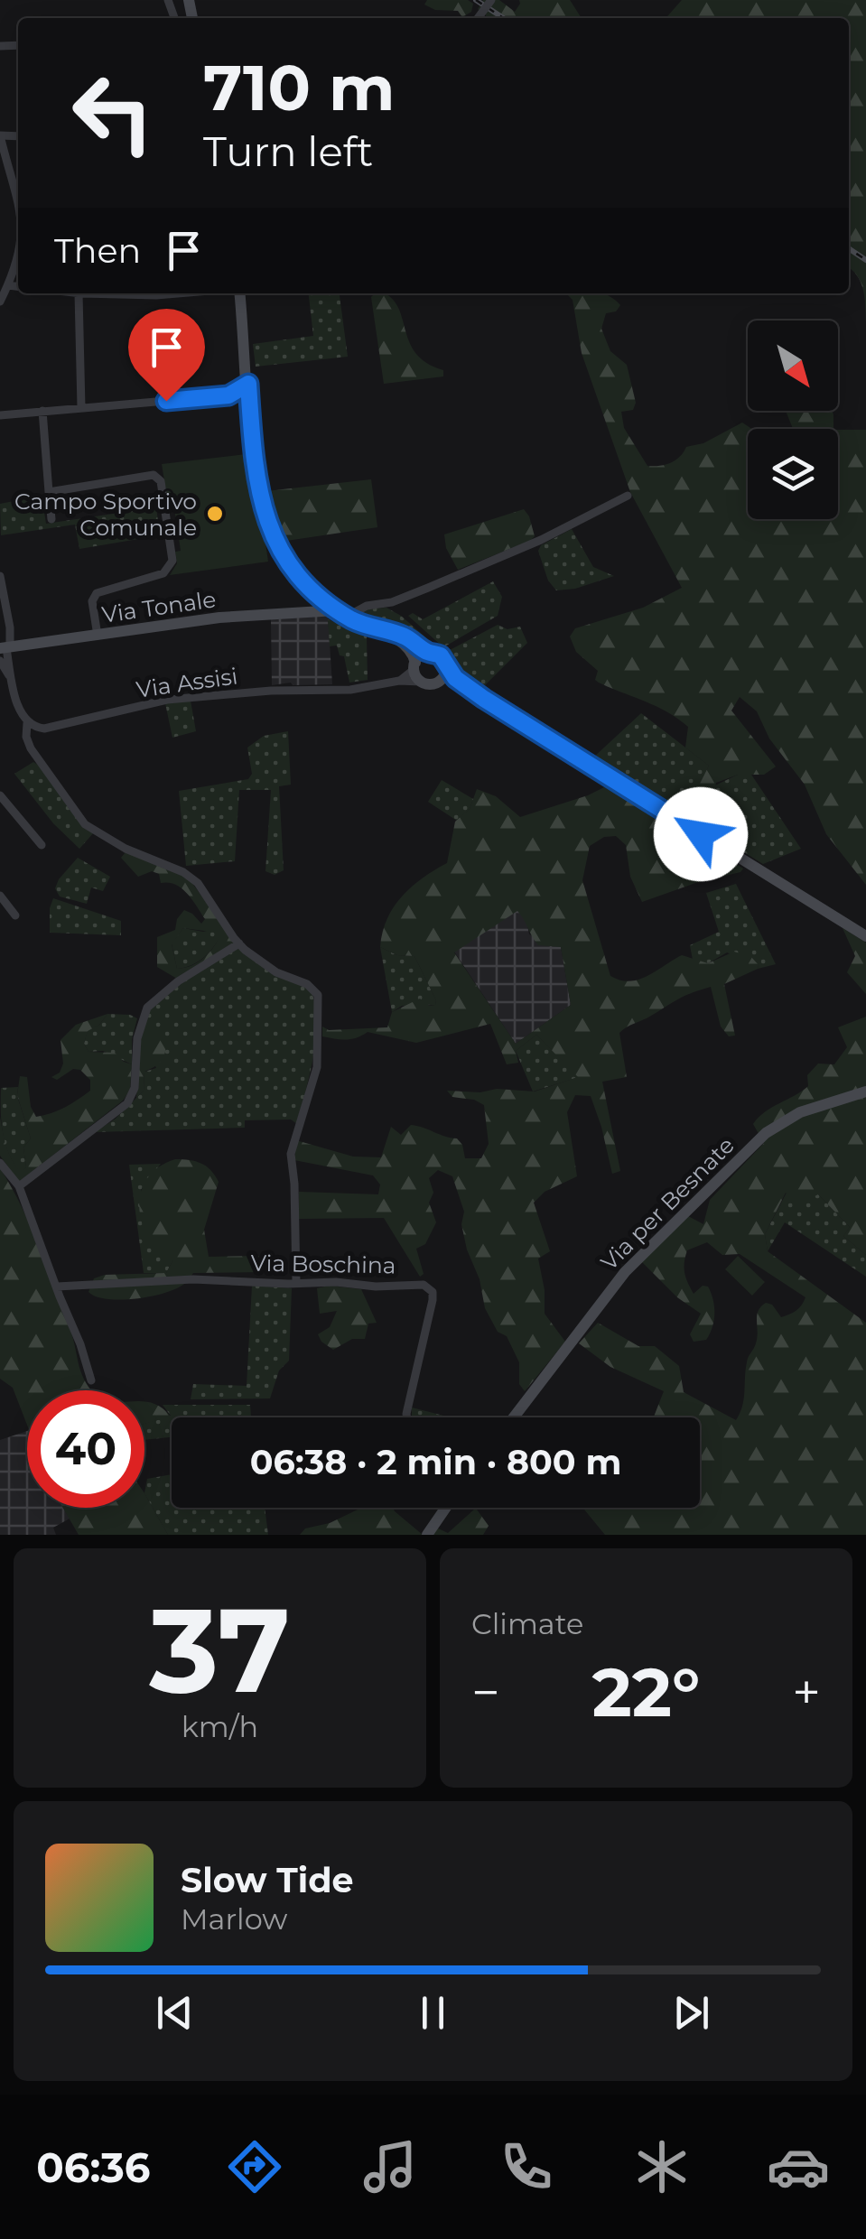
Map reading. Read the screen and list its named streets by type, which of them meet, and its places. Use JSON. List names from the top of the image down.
{
  "streets": {
    "street": [
      "Via Tonale",
      "Via Assisi",
      "Via per Besnate",
      "Via Boschina"
    ]
  },
  "places": ["Campo Sportivo Comunale"],
  "north": "bottom right",
  "page": {
    "turn": ["710 m", "Turn left"],
    "then": "Then",
    "limit": "40",
    "trip": "06:38 · 2 min · 800 m",
    "tile": [
      ["37", "km/h"],
      "Climate"
    ],
    "heat": ["−", "22°", "+"],
    "song": ["Slow Tide", "Marlow"],
    "tabs": "06:36"
  }
}
